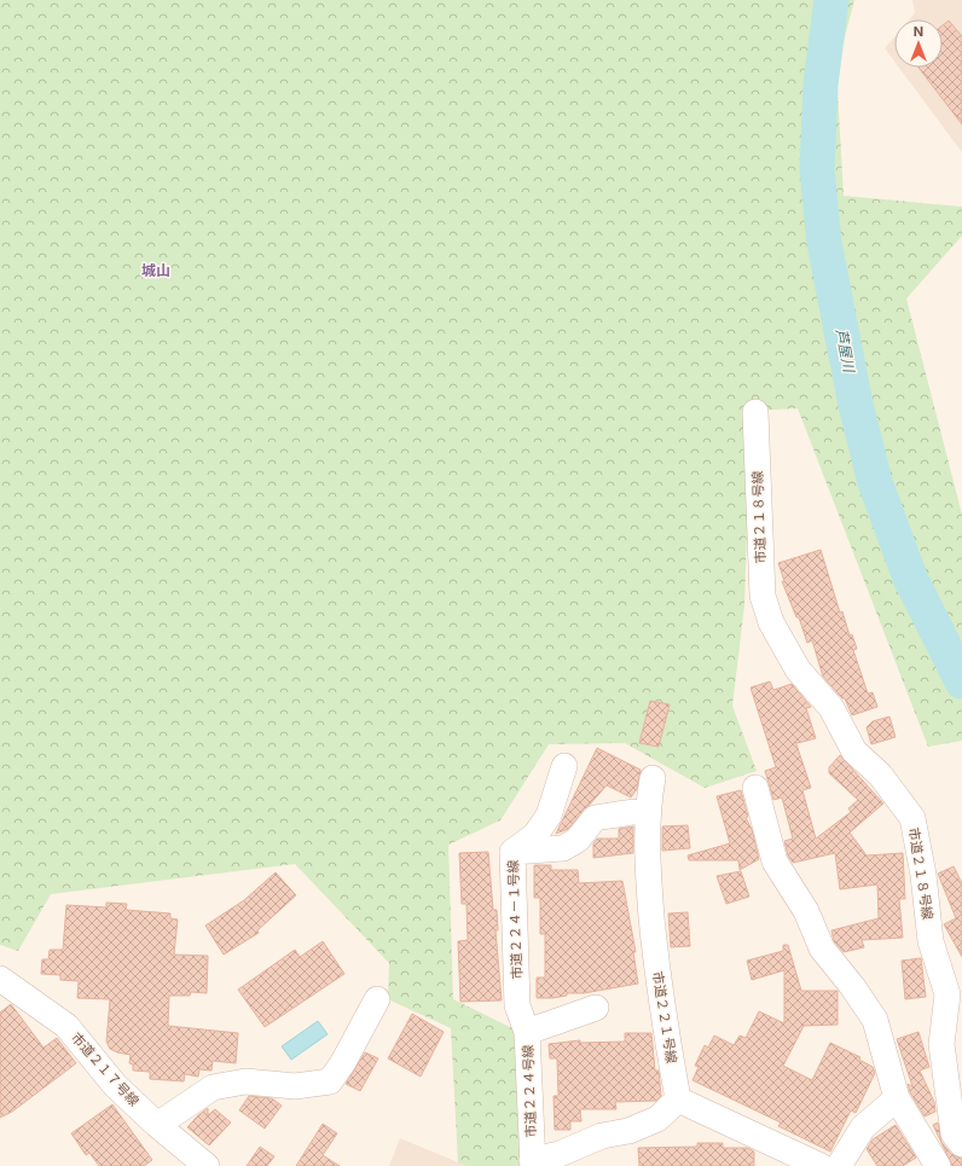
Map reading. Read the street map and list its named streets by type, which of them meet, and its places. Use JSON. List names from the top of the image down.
{
  "streets": {
    "street": [
      "市道２１８号線",
      "市道２２４－１号線",
      "市道２２１号線",
      "市道２１７号線",
      "市道２２４号線"
    ]
  },
  "crossings": [
    ["市道２２４－１号線", "市道２２４号線"]
  ],
  "districts": ["城山"],
  "water": ["芦屋川"],
  "north": "top"
}
